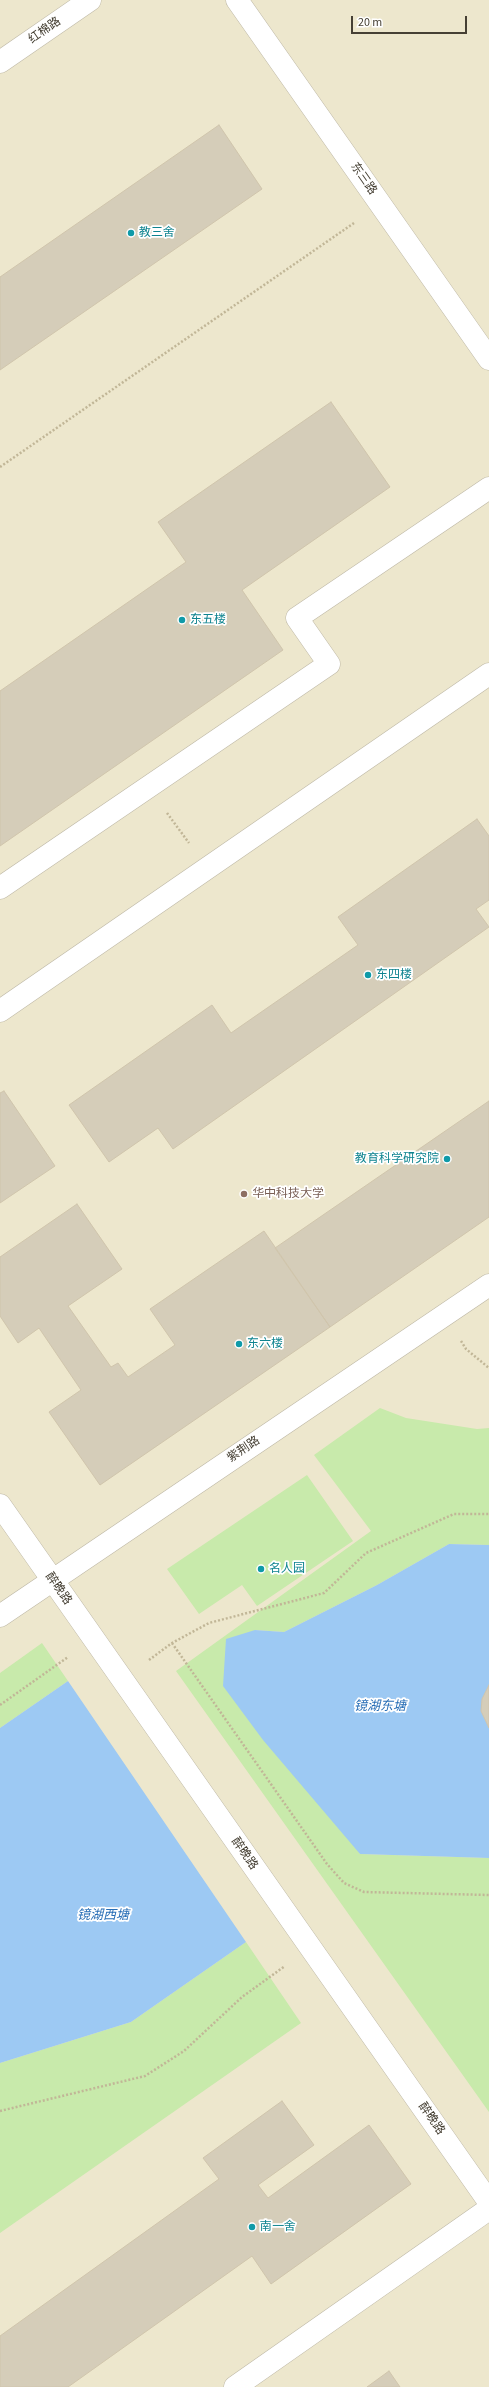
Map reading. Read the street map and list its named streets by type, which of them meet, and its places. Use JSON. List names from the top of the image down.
{
  "streets": {
    "street": [
      "红棉路",
      "东三路",
      "紫荆路",
      "醉晚路"
    ]
  },
  "crossings": [
    ["紫荆路", "醉晚路"]
  ],
  "water": ["镜湖东塘", "镜湖西塘"],
  "places": [
    "教三舍",
    "东五楼",
    "东四楼",
    "教育科学研究院",
    "华中科技大学",
    "东六楼",
    "名人园",
    "南一舍"
  ],
  "scale_bar": "20 m"
}
